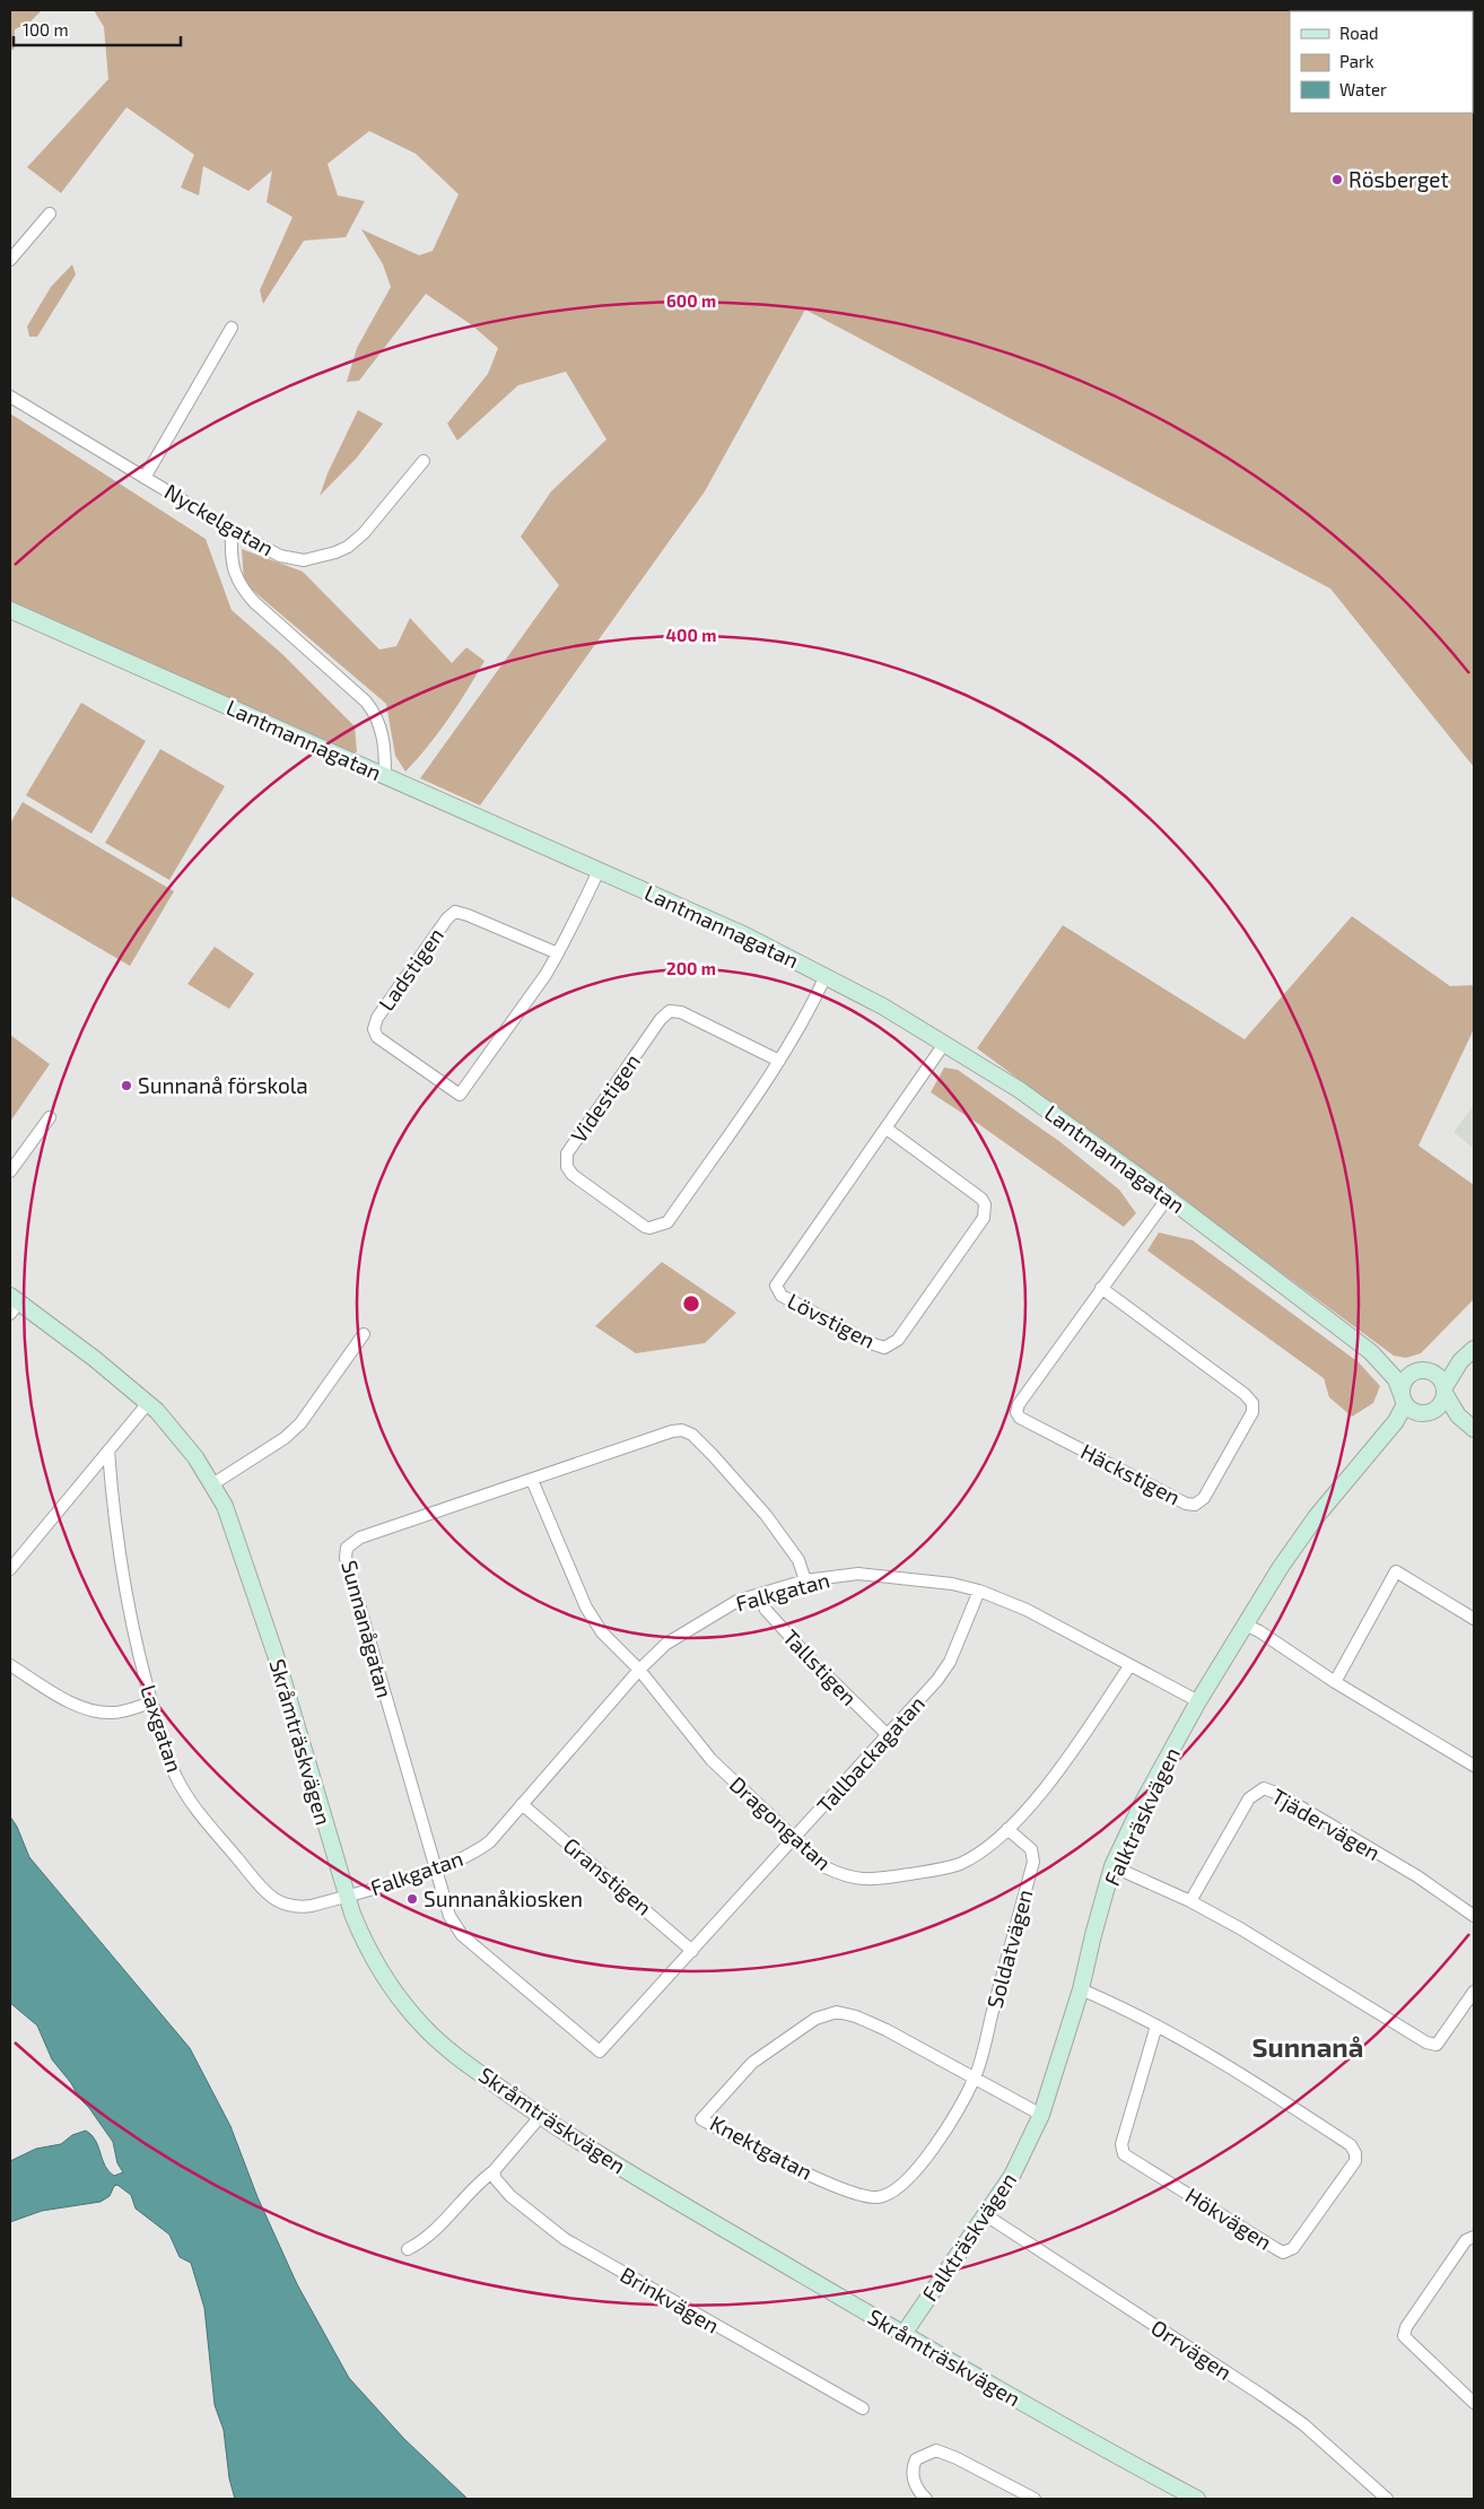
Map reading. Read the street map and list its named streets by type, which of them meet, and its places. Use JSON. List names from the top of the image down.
{
  "streets": {
    "street": [
      "Nyckelgatan",
      "Lantmannagatan",
      "Ladstigen",
      "Videstigen",
      "Lövstigen",
      "Häckstigen",
      "Falkgatan",
      "Sunnanågatan",
      "Tallstigen",
      "Laxgatan",
      "Skråmträskvägen",
      "Tallbackagatan",
      "Falkträskvägen",
      "Dragongatan",
      "Tjädervägen",
      "Granstigen",
      "Soldatvägen",
      "Knektgatan",
      "Hökvägen",
      "Brinkvägen",
      "Orrvägen"
    ]
  },
  "crossings": [
    ["Lantmannagatan", "Ladstigen"],
    ["Lantmannagatan", "Videstigen"],
    ["Lantmannagatan", "Lövstigen"],
    ["Lantmannagatan", "Häckstigen"],
    ["Lantmannagatan", "Falkträskvägen"],
    ["Falkgatan", "Sunnanågatan"],
    ["Falkgatan", "Tallstigen"],
    ["Falkgatan", "Laxgatan"],
    ["Falkgatan", "Skråmträskvägen"],
    ["Falkgatan", "Tallbackagatan"],
    ["Falkgatan", "Falkträskvägen"],
    ["Falkgatan", "Dragongatan"],
    ["Falkgatan", "Granstigen"],
    ["Sunnanågatan", "Tallbackagatan"],
    ["Sunnanågatan", "Dragongatan"],
    ["Tallstigen", "Tallbackagatan"],
    ["Laxgatan", "Skråmträskvägen"],
    ["Skråmträskvägen", "Falkträskvägen"],
    ["Tallbackagatan", "Dragongatan"],
    ["Tallbackagatan", "Granstigen"],
    ["Falkträskvägen", "Knektgatan"],
    ["Falkträskvägen", "Hökvägen"],
    ["Falkträskvägen", "Orrvägen"],
    ["Dragongatan", "Soldatvägen"],
    ["Soldatvägen", "Knektgatan"]
  ],
  "districts": ["Sunnanå"],
  "places": ["Rösberget", "Sunnanå förskola", "Sunnanåkiosken"],
  "legend": ["Road", "Park", "Water"],
  "scale_bar": "100 m",
  "rings": ["600 m", "400 m", "200 m"]
}
